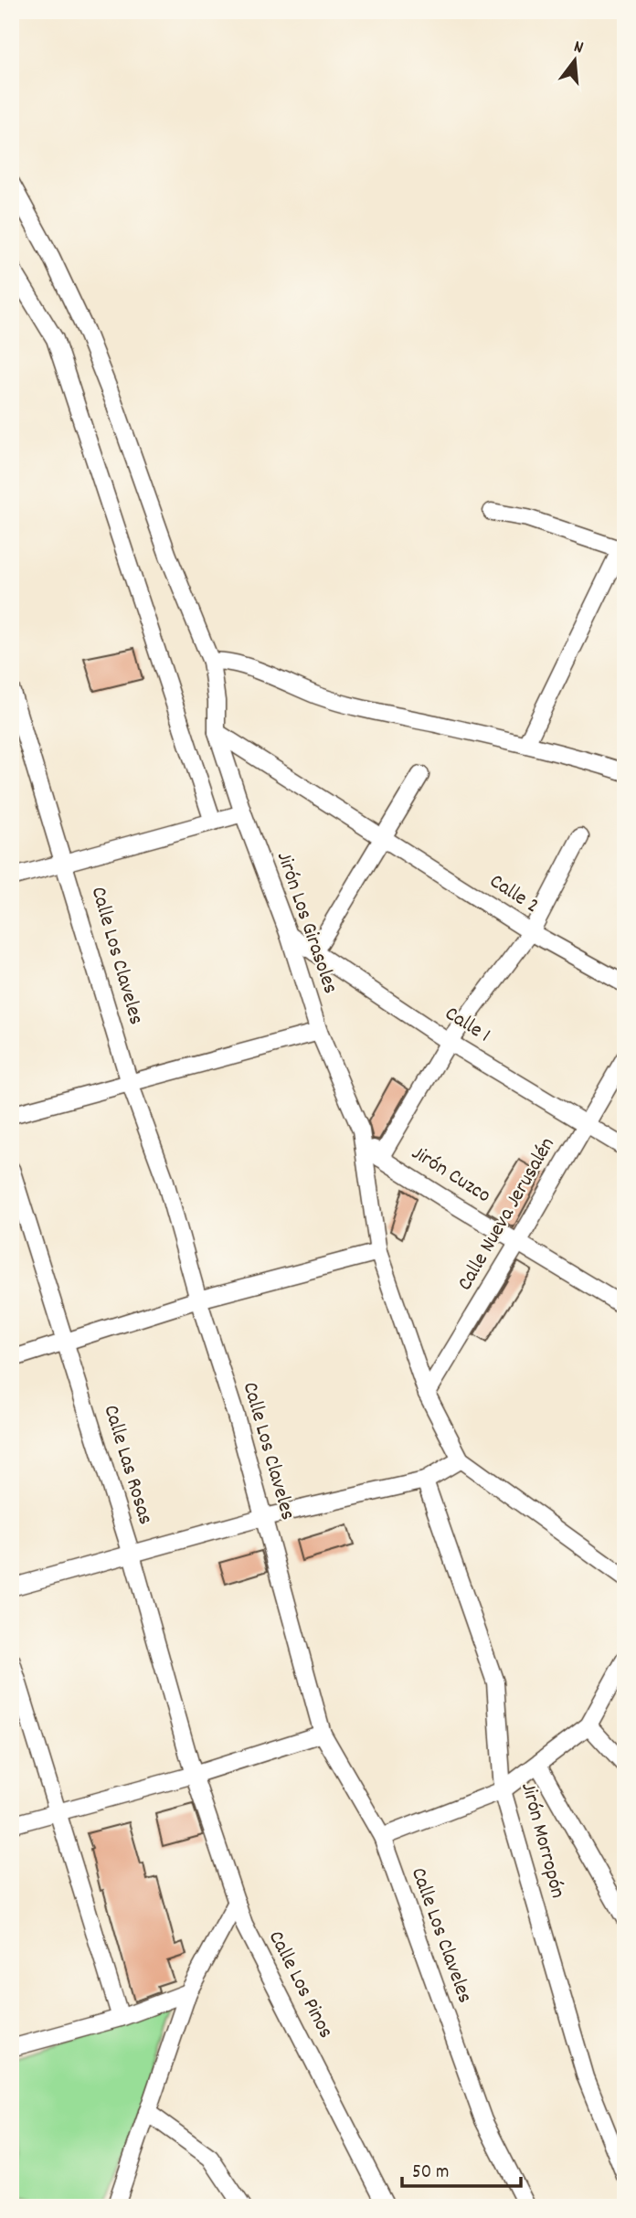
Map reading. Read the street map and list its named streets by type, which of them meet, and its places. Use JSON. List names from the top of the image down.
{
  "streets": {
    "street": [
      "Calle 2",
      "Jirón Los Girasoles",
      "Calle Los Claveles",
      "Calle 1",
      "Jirón Cuzco",
      "Calle Nueva Jerusalén",
      "Calle Las Rosas",
      "Jirón Morropón",
      "Calle Los Pinos"
    ]
  },
  "crossings": [
    ["Calle 2", "Jirón Los Girasoles"],
    ["Jirón Los Girasoles", "Calle 1"],
    ["Jirón Los Girasoles", "Jirón Cuzco"],
    ["Jirón Los Girasoles", "Calle Nueva Jerusalén"],
    ["Calle 1", "Calle Nueva Jerusalén"],
    ["Jirón Cuzco", "Calle Nueva Jerusalén"],
    ["Calle Las Rosas", "Calle Los Pinos"]
  ],
  "scale_bar": "50 m",
  "north": "top"
}
